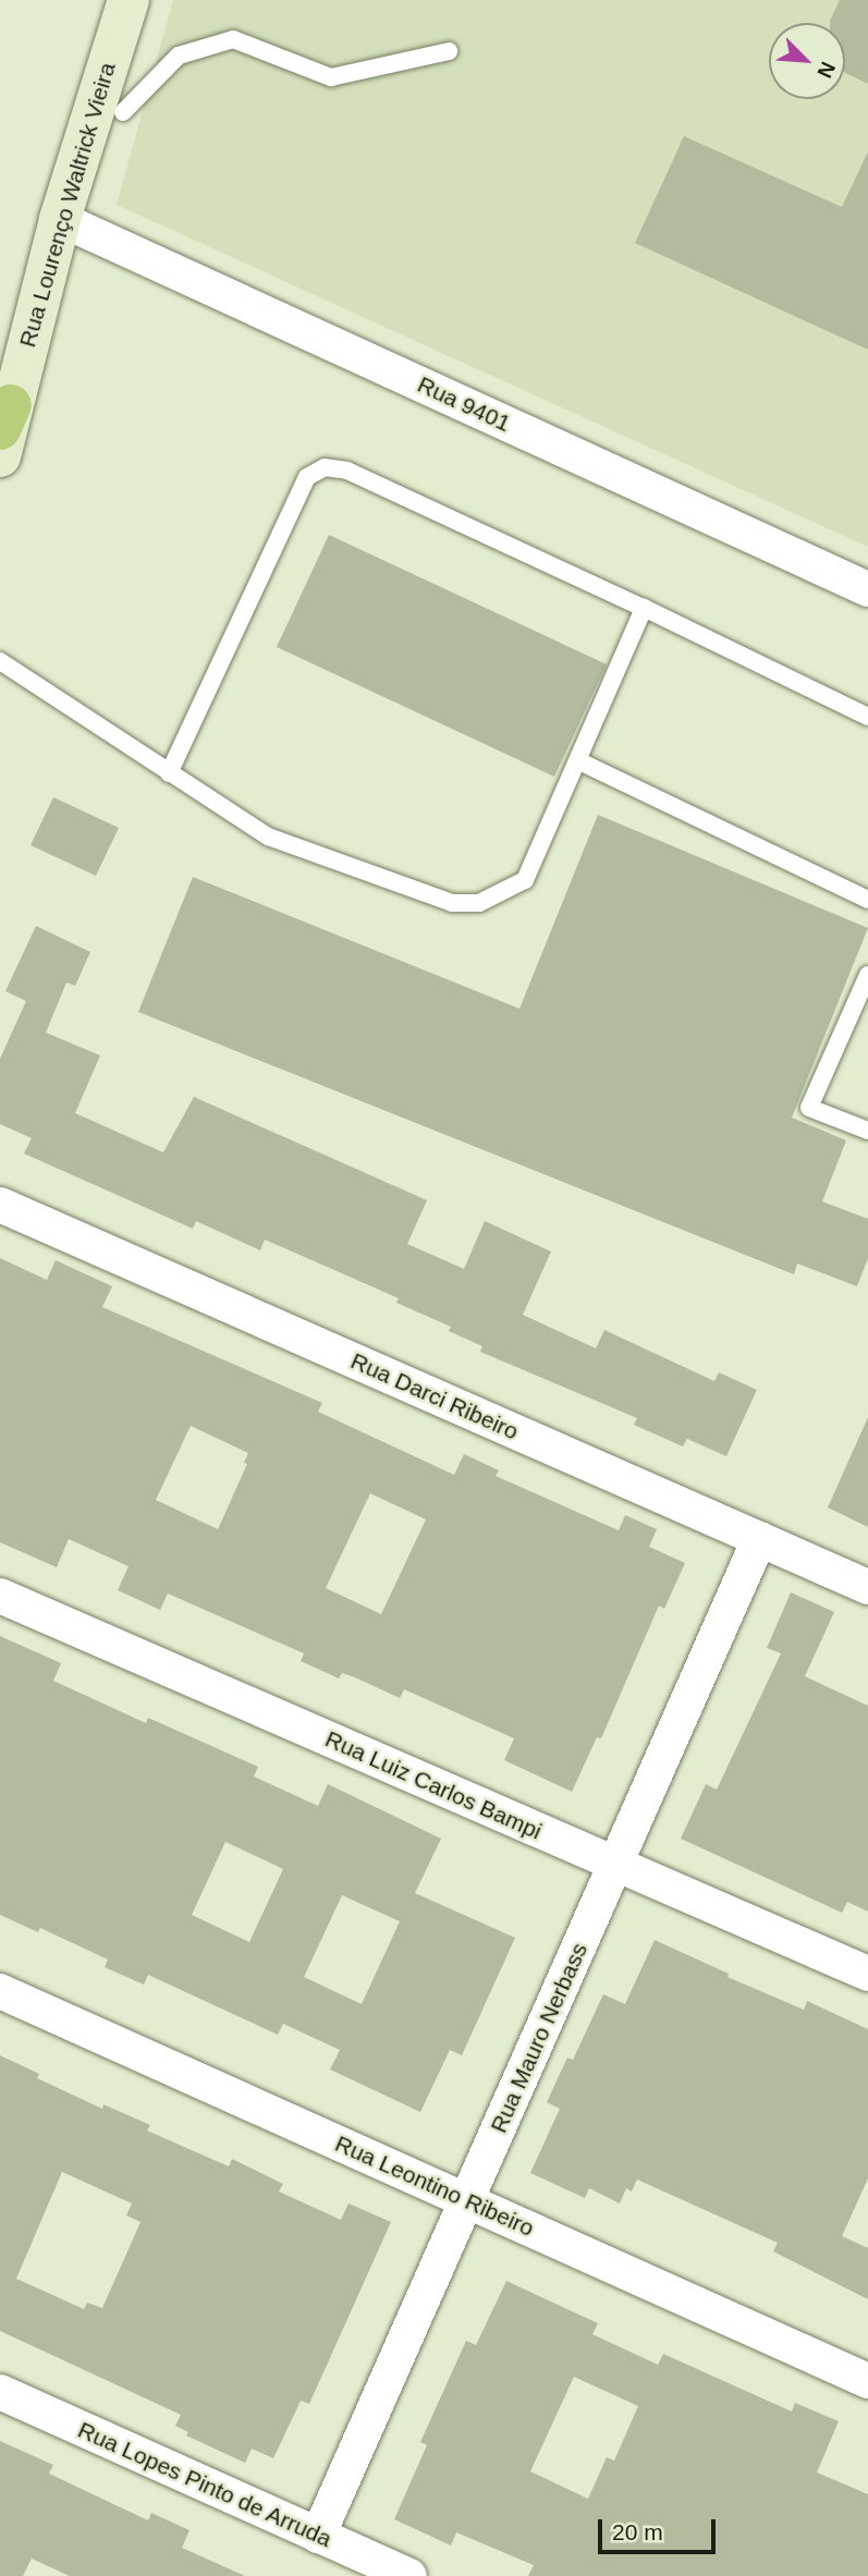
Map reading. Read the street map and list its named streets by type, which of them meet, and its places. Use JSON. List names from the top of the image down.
{
  "streets": {
    "main road": ["Rua Lourenço Waltrick Vieira"],
    "street": [
      "Rua 9401",
      "Rua Darci Ribeiro",
      "Rua Luiz Carlos Bampi",
      "Rua Mauro Nerbass",
      "Rua Leontino Ribeiro",
      "Rua Lopes Pinto de Arruda"
    ]
  },
  "crossings": [
    ["Rua Lourenço Waltrick Vieira", "Rua 9401"],
    ["Rua Darci Ribeiro", "Rua Mauro Nerbass"],
    ["Rua Luiz Carlos Bampi", "Rua Mauro Nerbass"],
    ["Rua Mauro Nerbass", "Rua Leontino Ribeiro"],
    ["Rua Mauro Nerbass", "Rua Lopes Pinto de Arruda"]
  ],
  "scale_bar": "20 m",
  "north": "bottom right"
}
